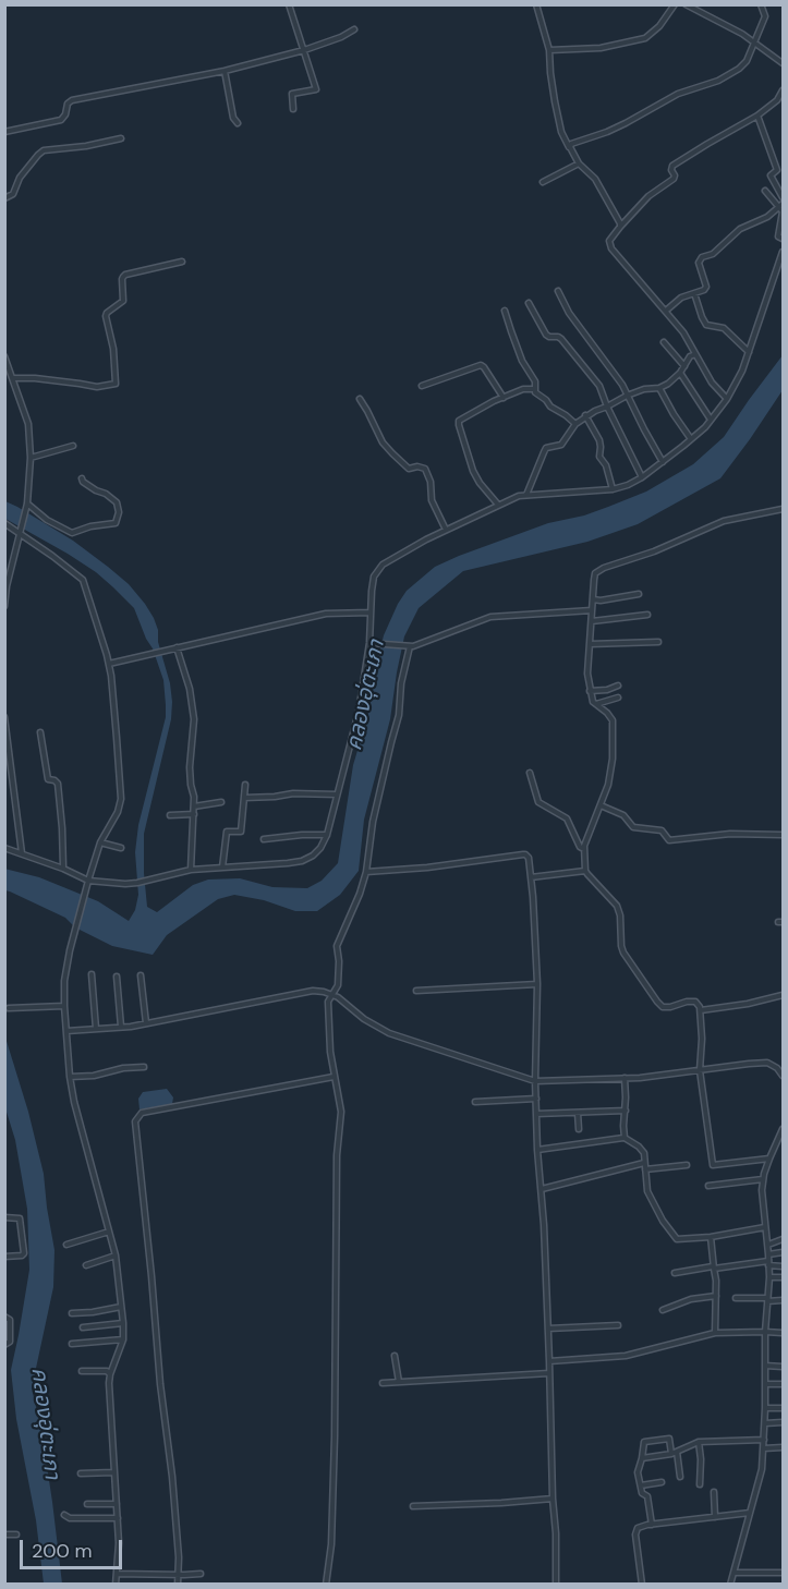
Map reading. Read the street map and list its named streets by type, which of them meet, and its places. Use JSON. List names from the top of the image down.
{
  "water": ["คลองอุ่ตะเภา"],
  "scale_bar": "200 m"
}
